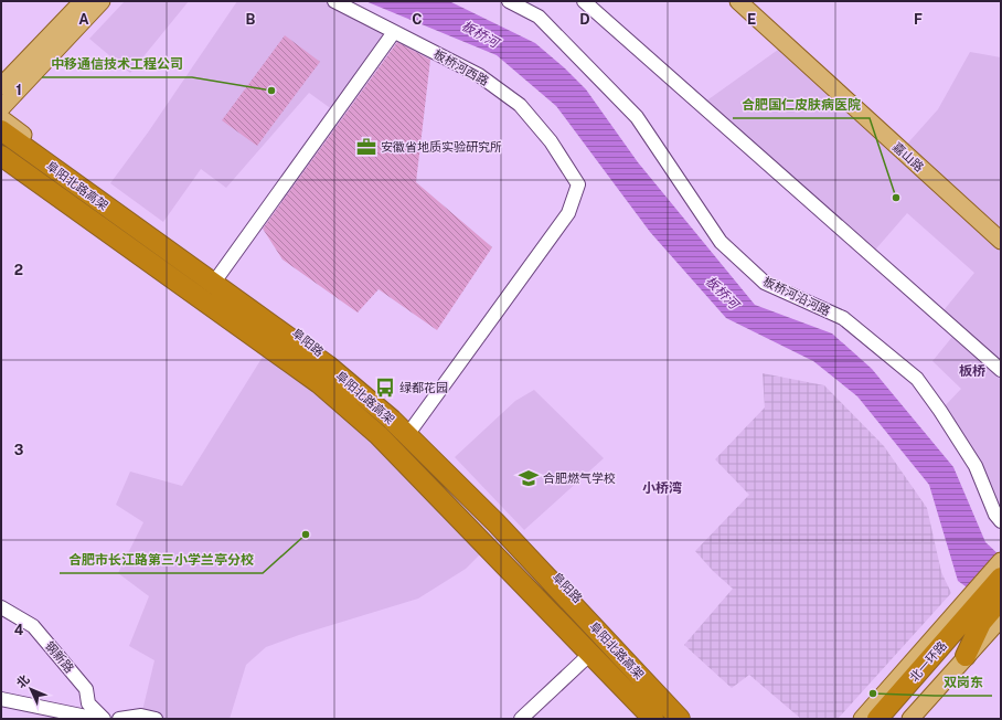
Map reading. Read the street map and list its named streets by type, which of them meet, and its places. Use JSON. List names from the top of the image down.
{
  "streets": {
    "highway": ["阜阳北路高架", "北一环路"],
    "main road": ["嘉山路", "阜阳路"],
    "street": ["板桥河西路", "板桥河沿河路", "钢新路"]
  },
  "crossings": [
    ["板桥河西路", "阜阳路"]
  ],
  "districts": ["板桥", "小桥湾"],
  "water": ["板桥河"],
  "places": {
    "other": [
      "中移通信技术工程公司",
      "合肥国仁皮肤病医院",
      "合肥市长江路第三小学兰亭分校",
      "双岗东"
    ],
    "office": ["安徽省地质实验研究所"],
    "bus stop": ["绿都花园"],
    "school or university": ["合肥燃气学校"]
  },
  "north": "top left",
  "grid": {
    "columns": [
      "A",
      "B",
      "C",
      "D",
      "E",
      "F"
    ],
    "rows": [
      "1",
      "2",
      "3",
      "4"
    ]
  }
}
